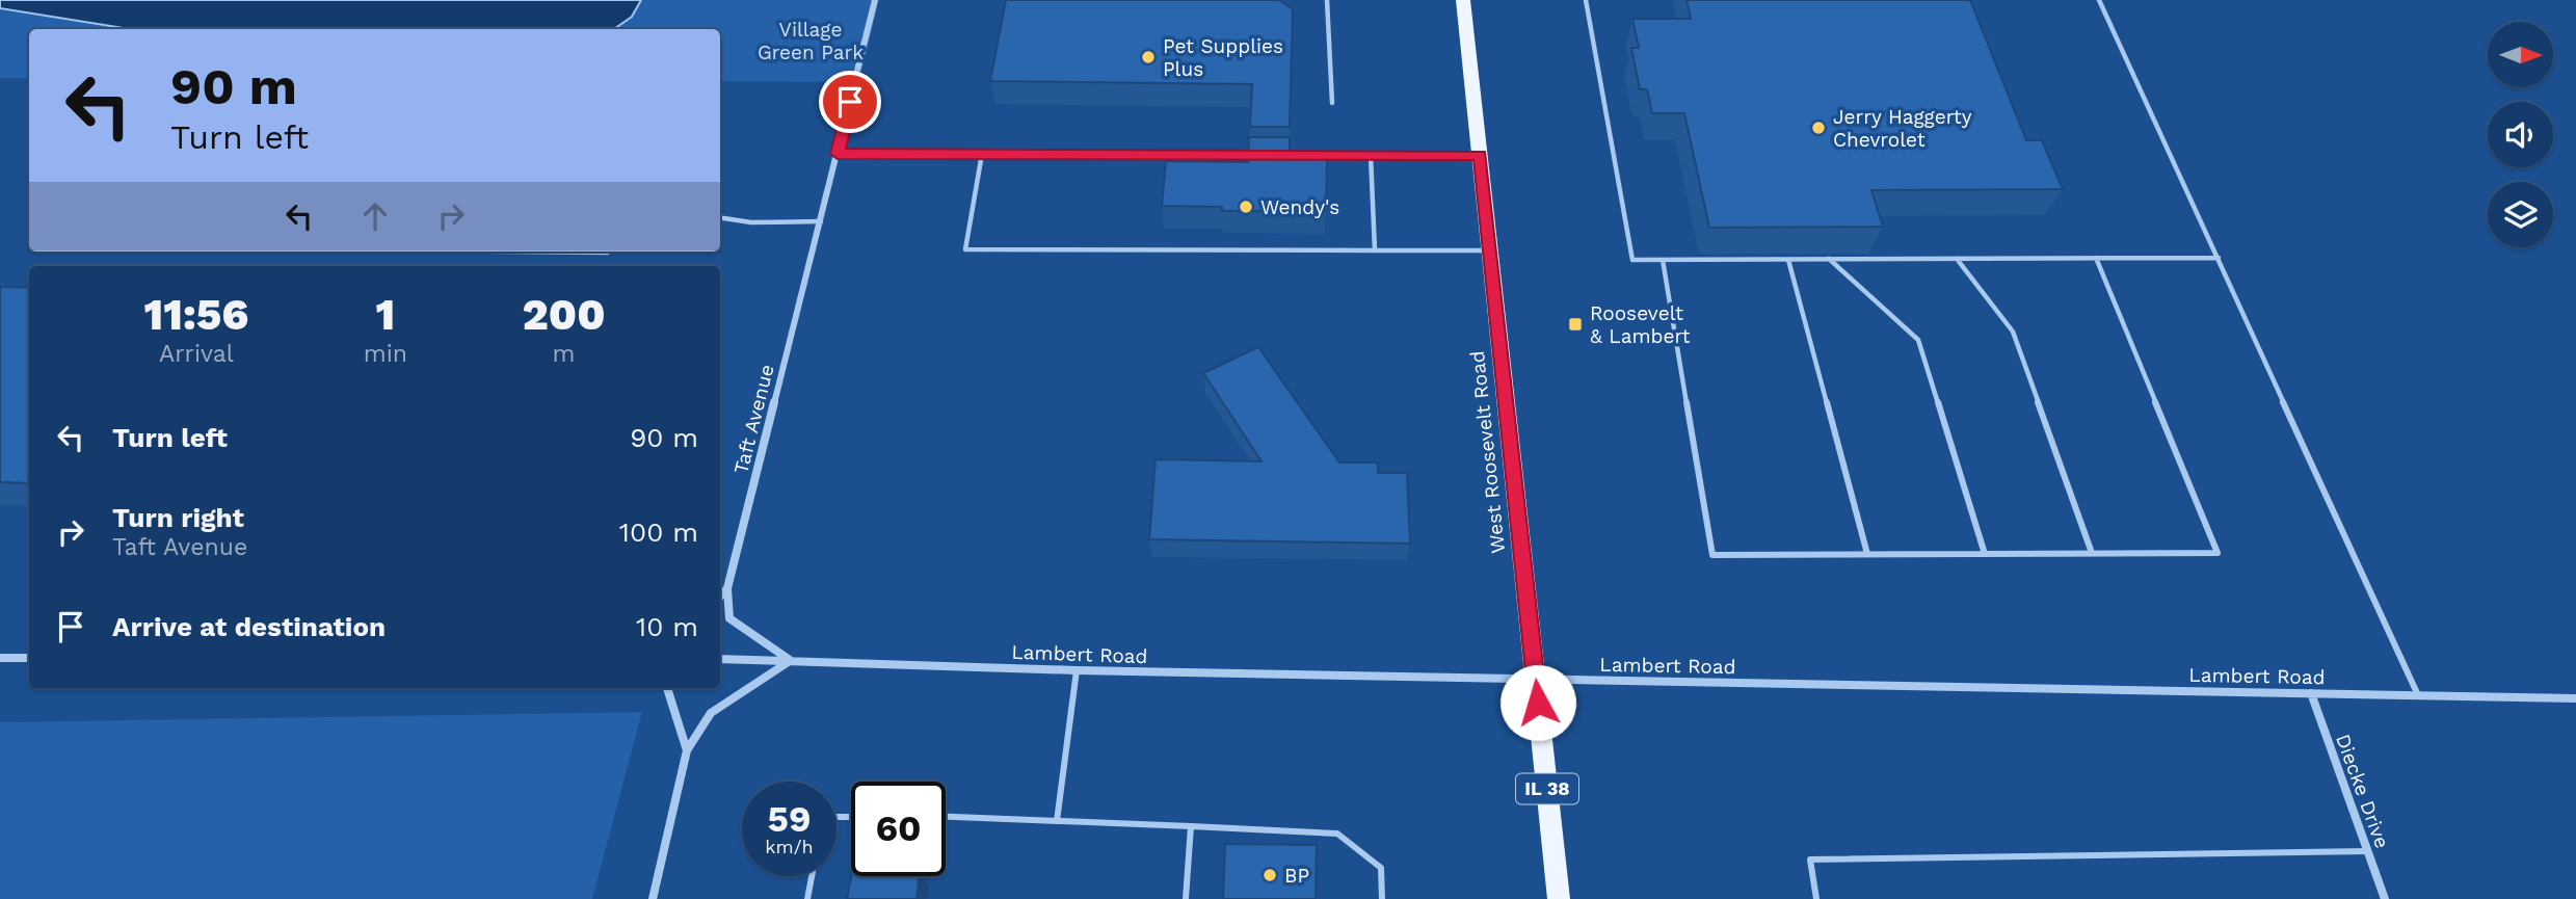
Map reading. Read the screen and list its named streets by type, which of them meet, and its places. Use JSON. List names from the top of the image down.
{
  "streets": {
    "main road": ["West Roosevelt Road", "IL 38"],
    "street": ["Taft Avenue", "Lambert Road", "Diecke Drive"]
  },
  "crossings": [
    ["Taft Avenue", "Lambert Road"],
    ["West Roosevelt Road", "Lambert Road"],
    ["Lambert Road", "Diecke Drive"]
  ],
  "parks": ["Village Green Park"],
  "places": {
    "other": [
      "Pet Supplies Plus",
      "Jerry Haggerty Chevrolet",
      "Wendy's",
      "BP"
    ],
    "transit": ["Roosevelt & Lambert"]
  },
  "north": "right",
  "page": {
    "turn": ["90 m", "Turn left"],
    "eta": [
      "11:56",
      "Arrival",
      "1",
      "min",
      "200",
      "m"
    ],
    "list": [
      {
        "name": "Turn left",
        "value": "90 m"
      },
      {
        "name": "Turn right",
        "note": "Taft Avenue",
        "value": "100 m"
      },
      {
        "name": "Arrive at destination",
        "value": "10 m"
      }
    ],
    "speed": "59 km/h",
    "limit": "60"
  }
}
